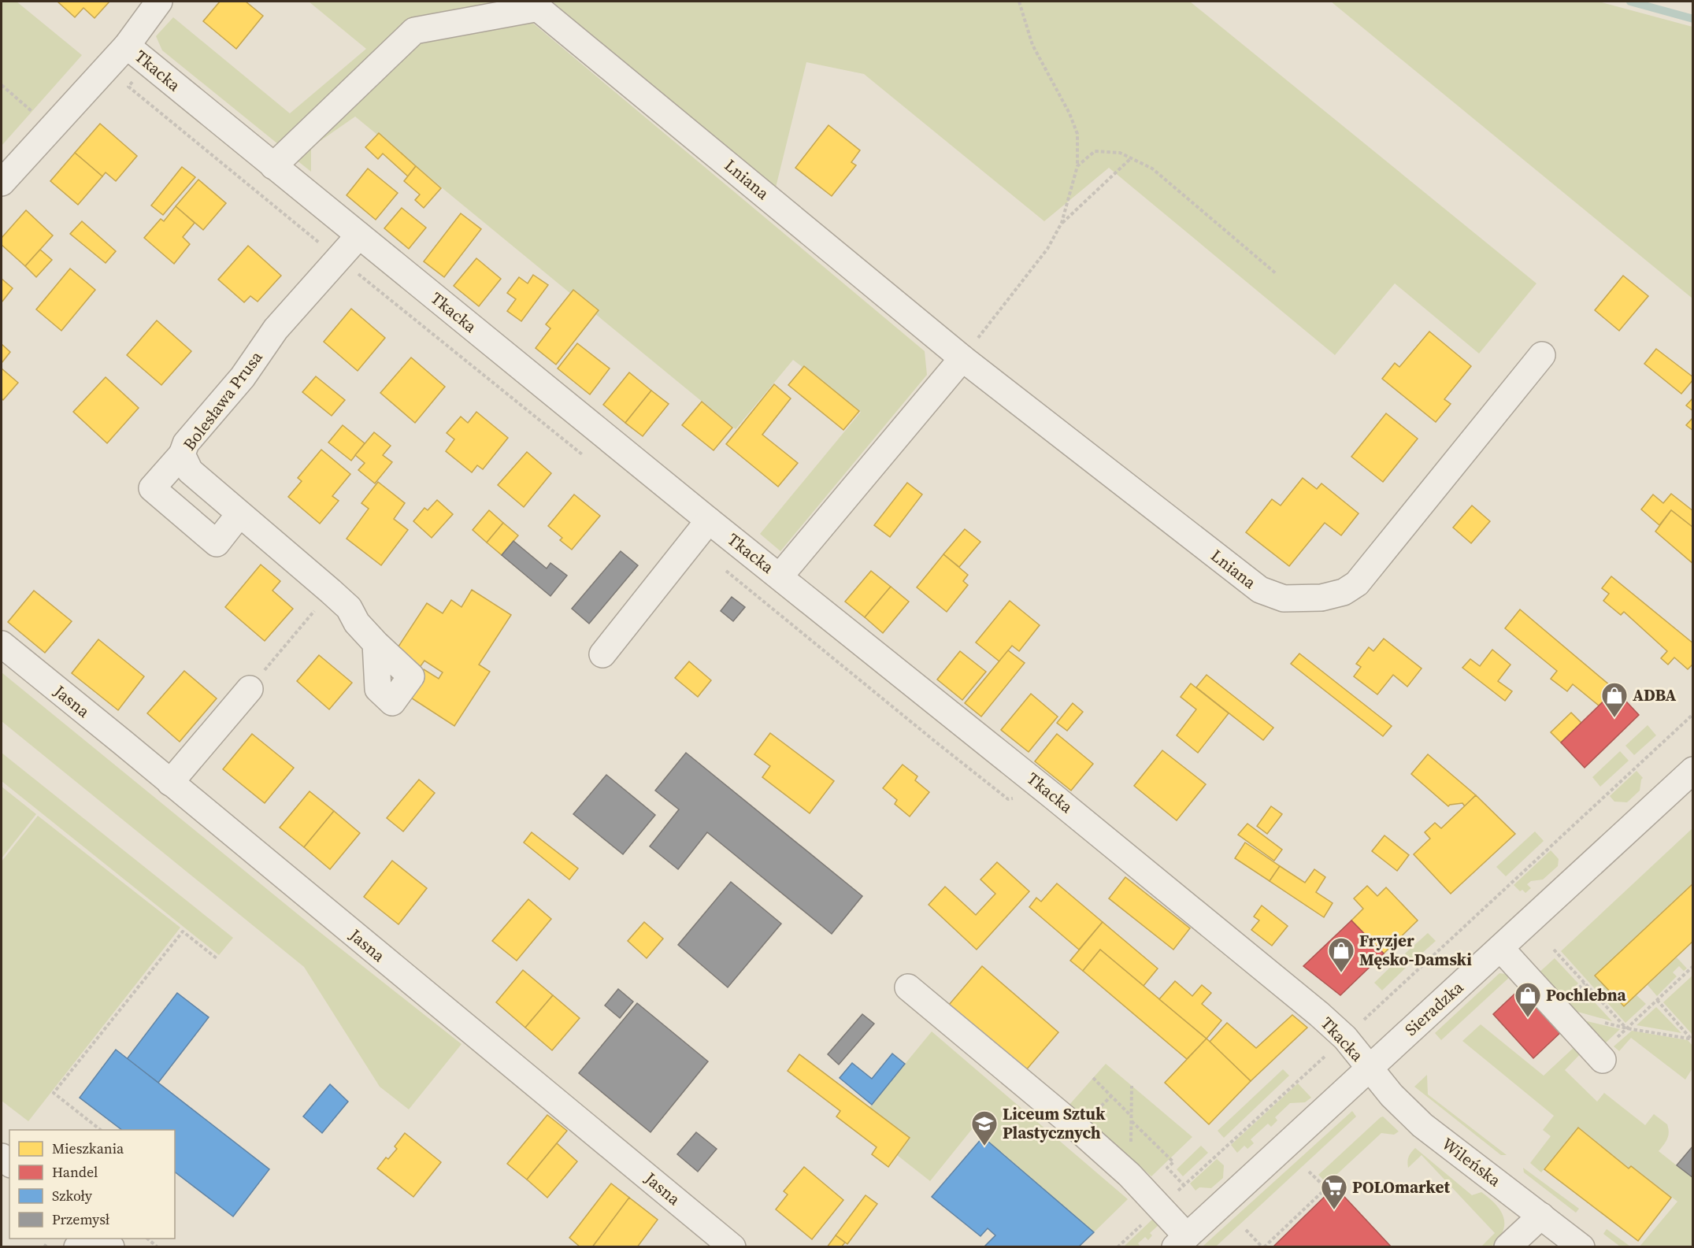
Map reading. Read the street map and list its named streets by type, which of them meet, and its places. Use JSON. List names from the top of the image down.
{
  "streets": {
    "street": [
      "Tkacka",
      "Lniana",
      "Bolesława Prusa",
      "Jasna",
      "Sieradzka",
      "Wileńska"
    ]
  },
  "crossings": [
    ["Tkacka", "Bolesława Prusa"],
    ["Tkacka", "Sieradzka"],
    ["Tkacka", "Wileńska"],
    ["Sieradzka", "Wileńska"]
  ],
  "places": {
    "shop": ["ADBA", "Fryzjer Męsko-Damski", "Pochlebna"],
    "school or university": ["Liceum Sztuk Plastycznych"],
    "supermarket": ["POLOmarket"]
  },
  "legend": [
    "Mieszkania",
    "Handel",
    "Szkoły",
    "Przemysł"
  ]
}
